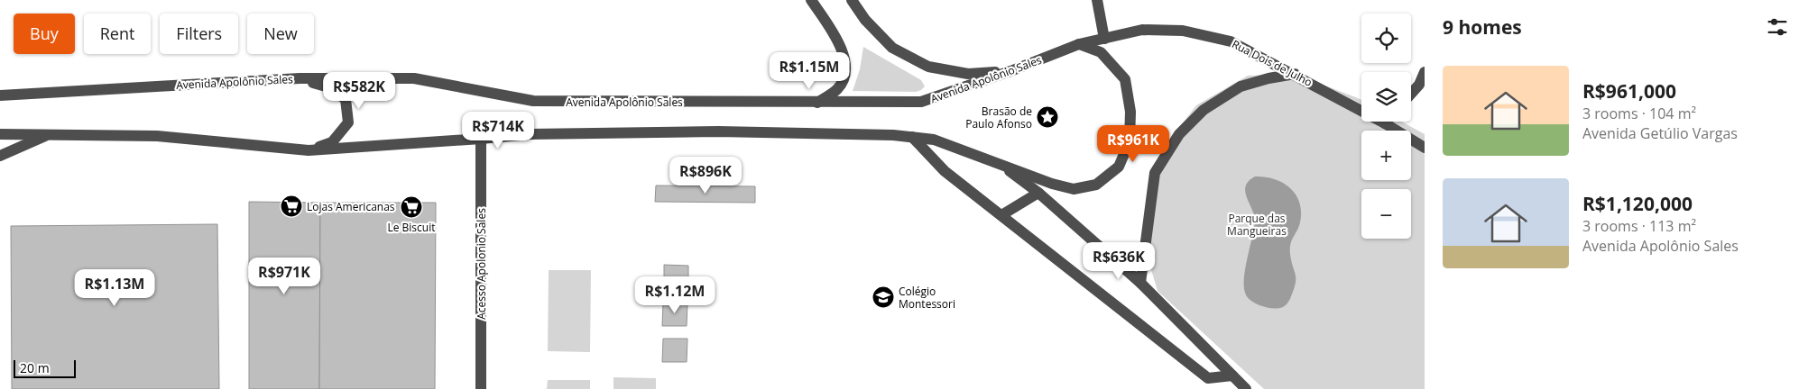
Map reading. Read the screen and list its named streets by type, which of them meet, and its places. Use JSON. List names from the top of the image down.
{
  "streets": {
    "street": ["Rua Dois de Julho", "Avenida Apolônio Sales", "Acesso Apolonio Sales"]
  },
  "crossings": [
    ["Rua Dois de Julho", "Avenida Apolônio Sales"]
  ],
  "parks": ["Parque das Mangueiras"],
  "places": {
    "place": ["Brasão de Paulo Afonso"],
    "supermarket": ["Lojas Americanas", "Le Biscuit"],
    "school or university": ["Colégio Montessori"]
  },
  "scale_bar": "20 m",
  "page": {
    "heading": "9 homes",
    "map_buttons": ["+", "−"],
    "chip": [
      "Buy",
      "Rent",
      "Filters",
      "New"
    ],
    "price": [
      "R$1.15M",
      "R$582K",
      "R$714K",
      "R$961K",
      "R$896K",
      "R$636K",
      "R$971K",
      "R$1.13M",
      "R$1.12M"
    ],
    "list": [
      {
        "name": "R$961,000",
        "note": "3 rooms · 104 m² · Avenida Getúlio Vargas"
      },
      {
        "name": "R$1,120,000",
        "note": "3 rooms · 113 m² · Avenida Apolônio Sales"
      }
    ],
    "scale": "20 m"
  }
}
